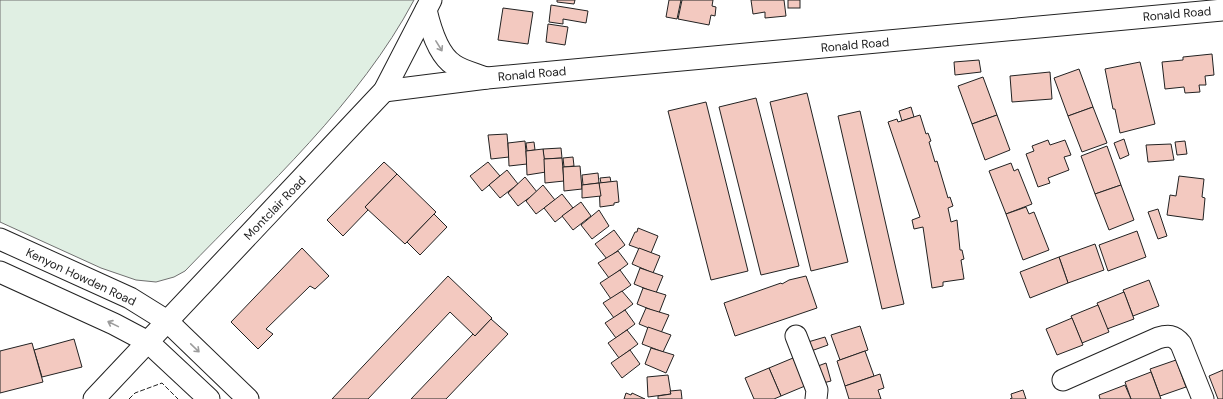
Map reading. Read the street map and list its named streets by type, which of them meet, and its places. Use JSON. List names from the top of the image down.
{
  "streets": {
    "street": ["Ronald Road", "Montclair Road", "Kenyon Howden Road"]
  },
  "crossings": [
    ["Ronald Road", "Montclair Road"],
    ["Montclair Road", "Kenyon Howden Road"]
  ]
}
